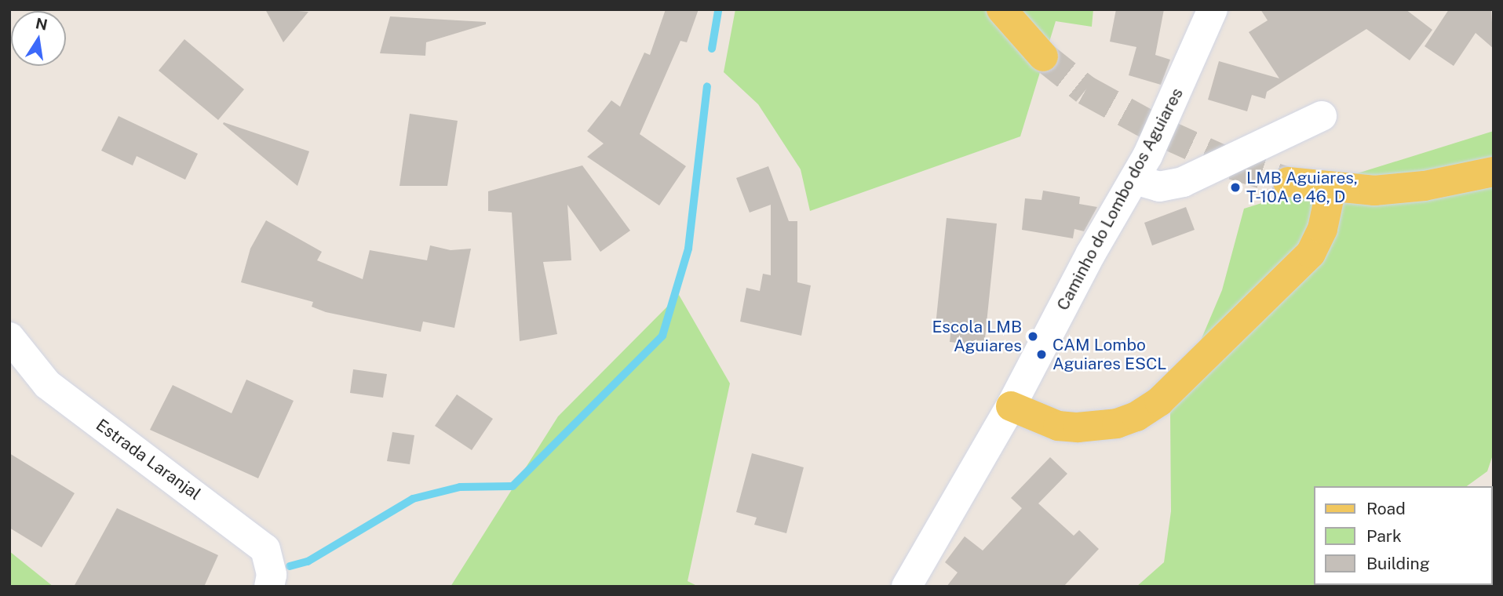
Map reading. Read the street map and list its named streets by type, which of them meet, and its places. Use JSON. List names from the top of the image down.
{
  "streets": {
    "street": ["Caminho do Lombo dos Aguiares", "Estrada Laranjal"]
  },
  "places": ["LMB Aguiares, T-10A e 46, D", "Escola LMB Aguiares", "CAM Lombo Aguiares ESCL"],
  "legend": ["Road", "Park", "Building"],
  "north": "top"
}
